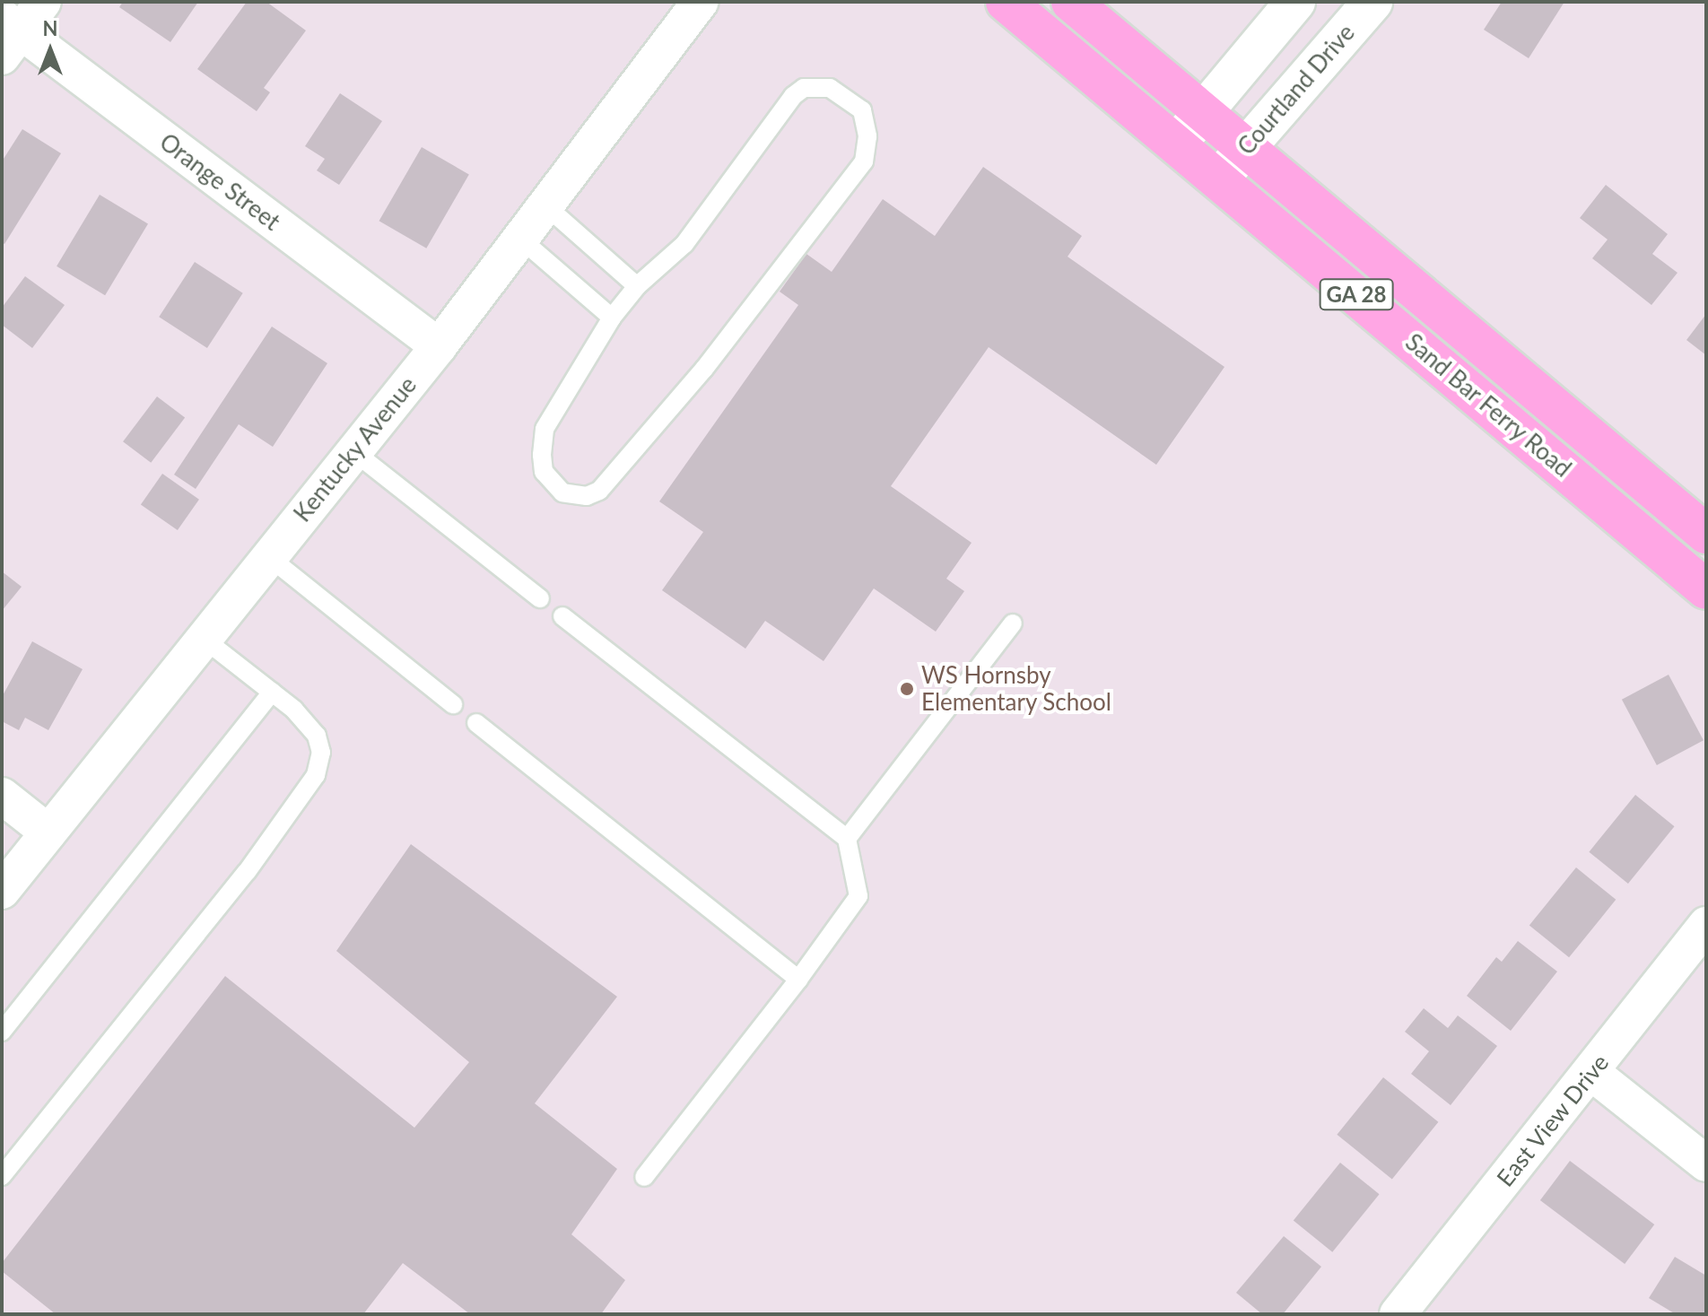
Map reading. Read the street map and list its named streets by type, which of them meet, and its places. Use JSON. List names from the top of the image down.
{
  "streets": {
    "main road": ["GA 28", "Sand Bar Ferry Road"],
    "street": [
      "Courtland Drive",
      "Orange Street",
      "Kentucky Avenue",
      "East View Drive"
    ]
  },
  "crossings": [
    ["Courtland Drive", "Sand Bar Ferry Road"],
    ["Orange Street", "Kentucky Avenue"]
  ],
  "places": ["WS Hornsby Elementary School"],
  "north": "top"
}
